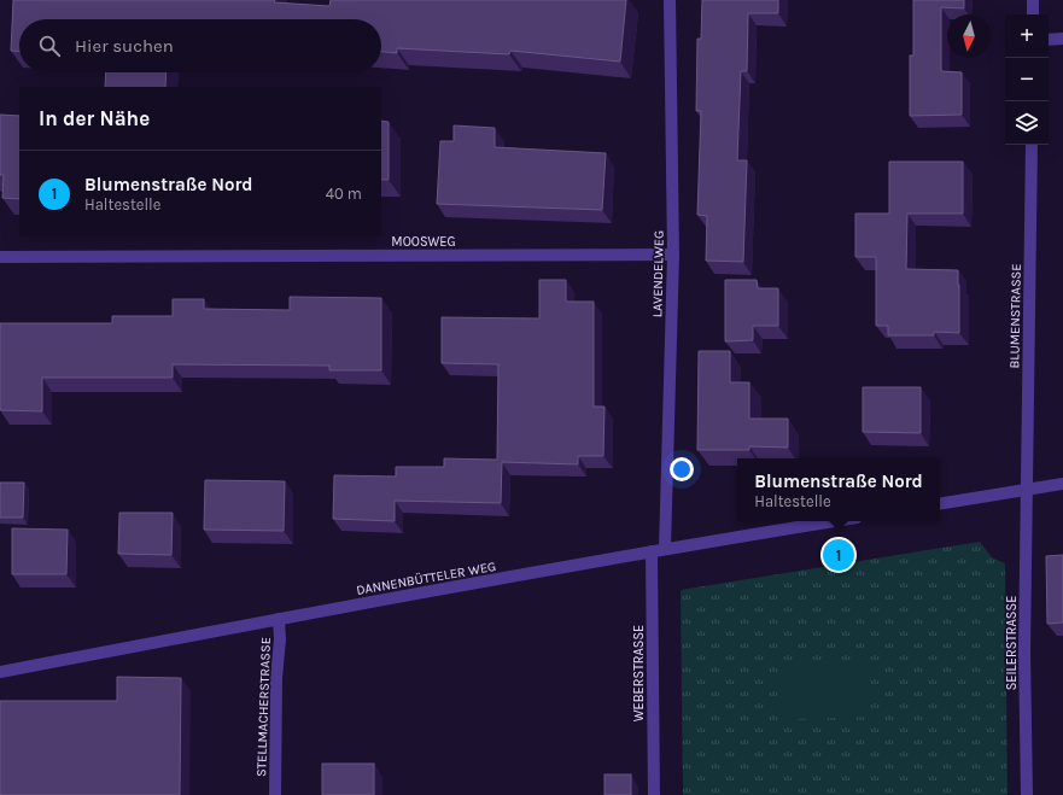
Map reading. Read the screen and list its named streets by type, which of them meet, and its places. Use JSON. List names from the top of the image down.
{
  "streets": {
    "street": [
      "MOOSWEG",
      "LAVENDELWEG",
      "BLUMENSTRASSE",
      "DANNENBÜTTELER WEG",
      "SEILERSTRASSE",
      "WEBERSTRASSE",
      "STELLMACHERSTRASSE"
    ]
  },
  "crossings": [
    ["MOOSWEG", "LAVENDELWEG"],
    ["LAVENDELWEG", "DANNENBÜTTELER WEG"],
    ["BLUMENSTRASSE", "SEILERSTRASSE"],
    ["DANNENBÜTTELER WEG", "WEBERSTRASSE"],
    ["DANNENBÜTTELER WEG", "STELLMACHERSTRASSE"]
  ],
  "north": "bottom",
  "page": {
    "map_buttons": ["+", "−"],
    "search": "Hier suchen",
    "heading": "In der Nähe",
    "list": [
      {
        "mark": "1",
        "name": "Blumenstraße Nord",
        "note": "Haltestelle",
        "value": "40 m"
      }
    ],
    "popup": ["Blumenstraße Nord", "Haltestelle"],
    "pins": "1"
  }
}
